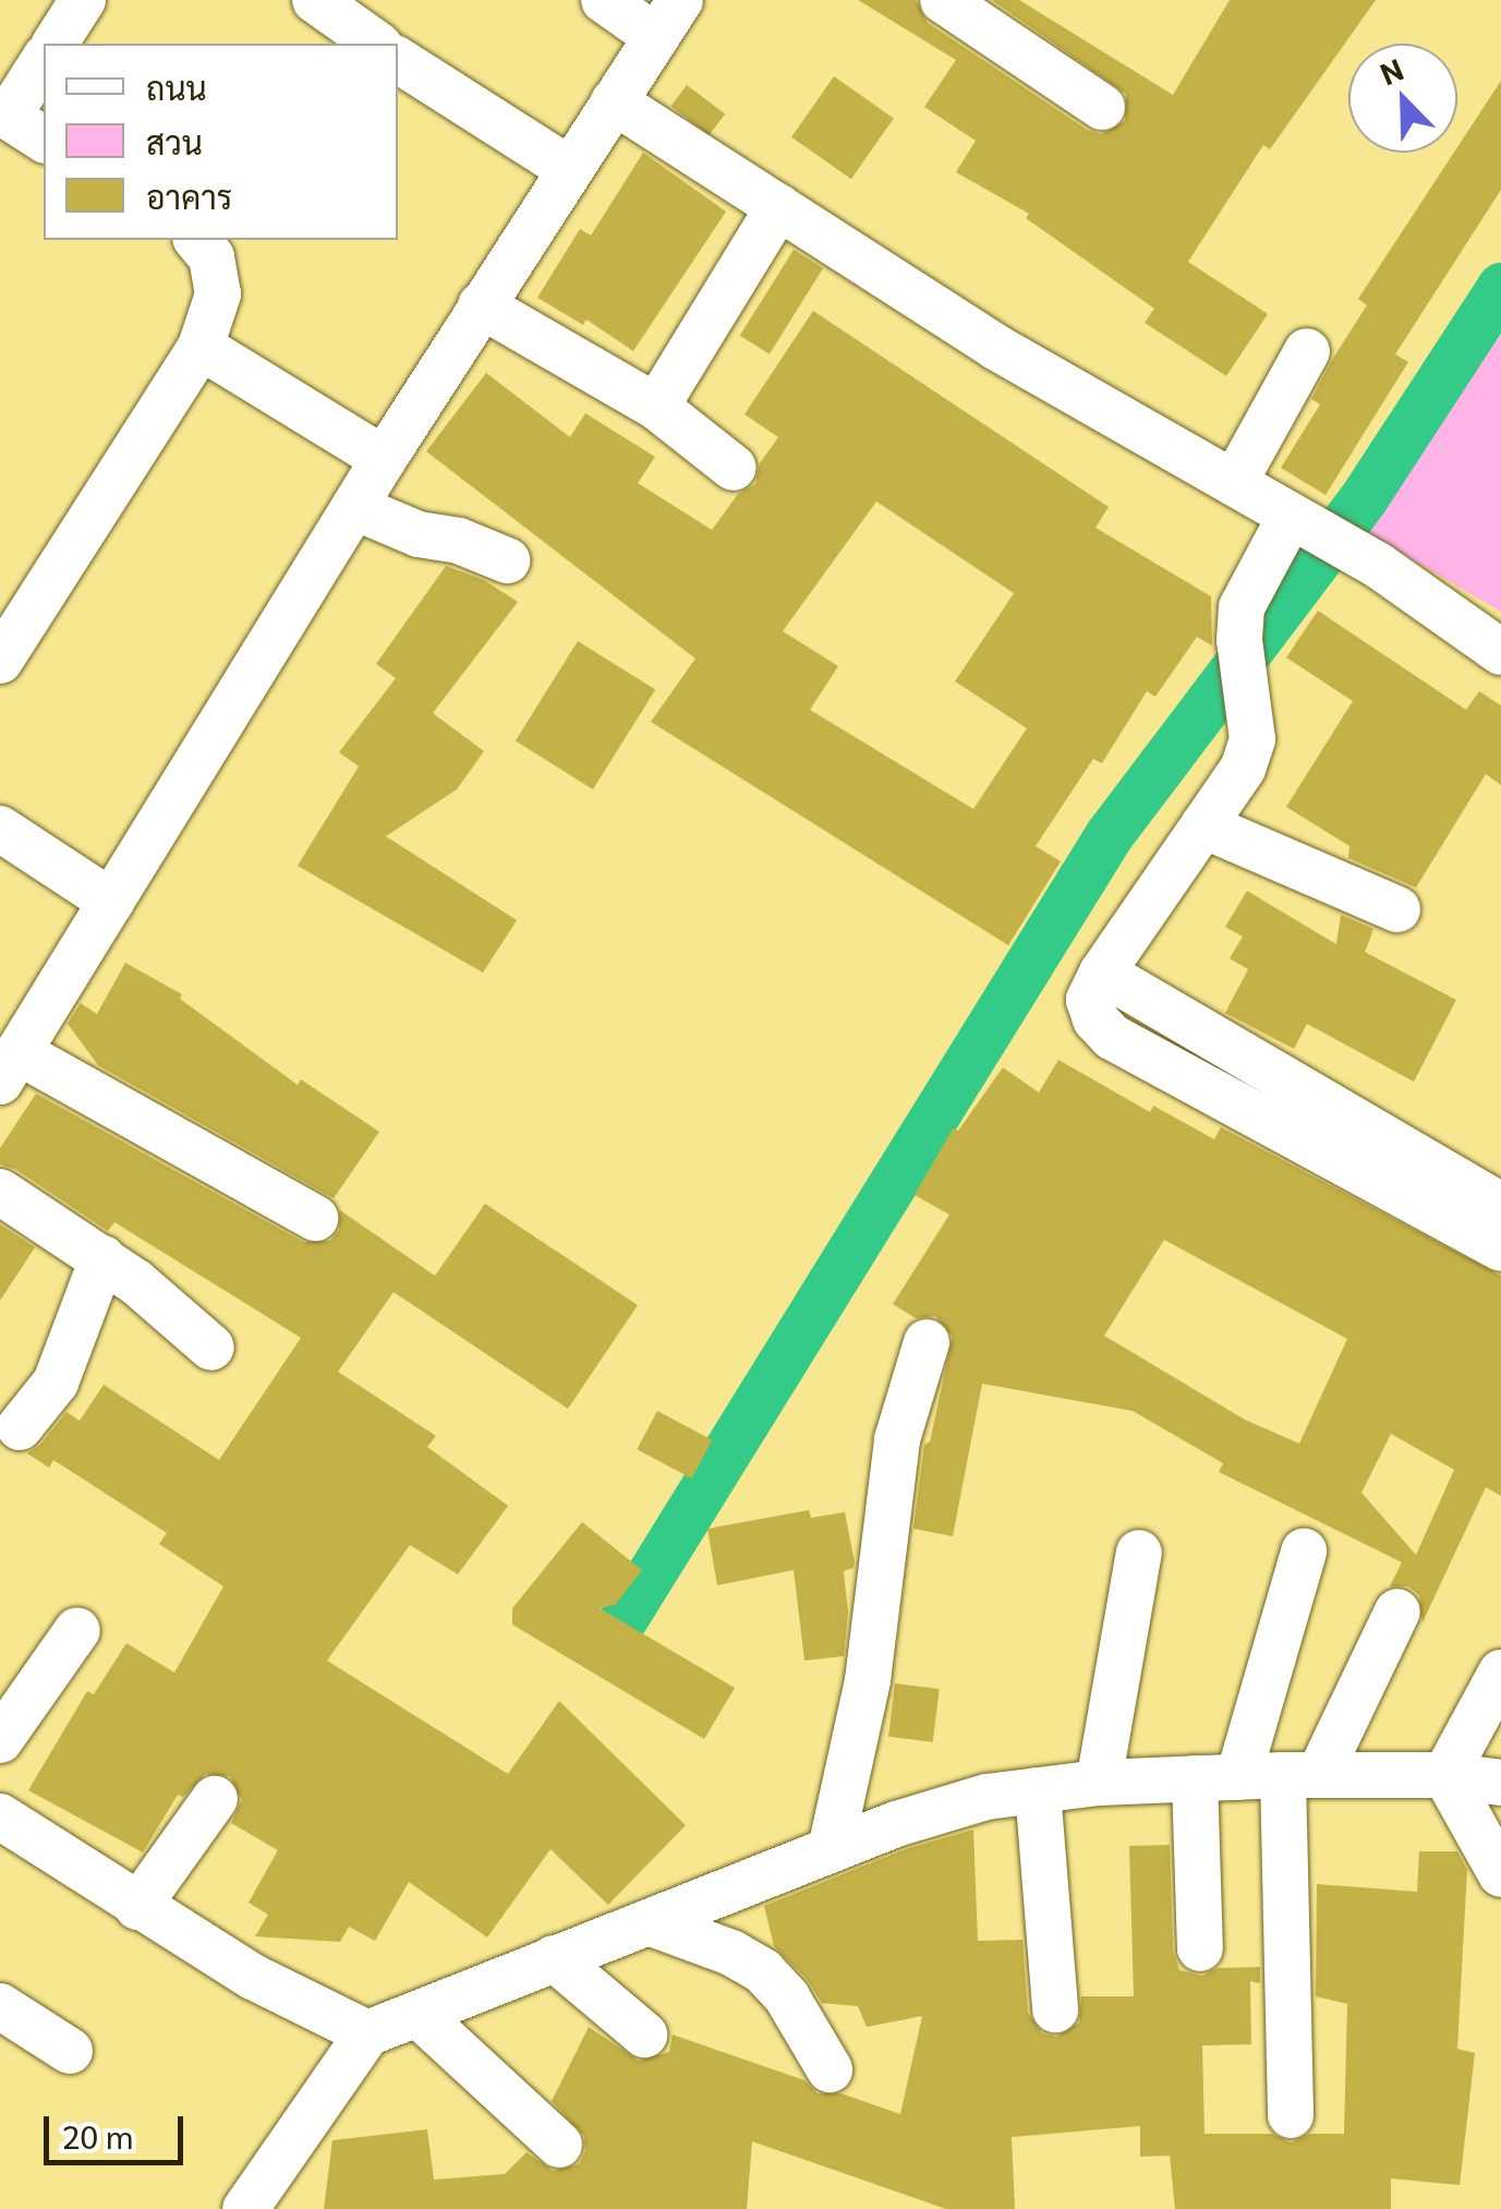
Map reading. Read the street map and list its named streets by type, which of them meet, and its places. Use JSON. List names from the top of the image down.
{
  "legend": ["ถนน", "สวน", "อาคาร"],
  "scale_bar": "20 m",
  "north": "top left"
}
